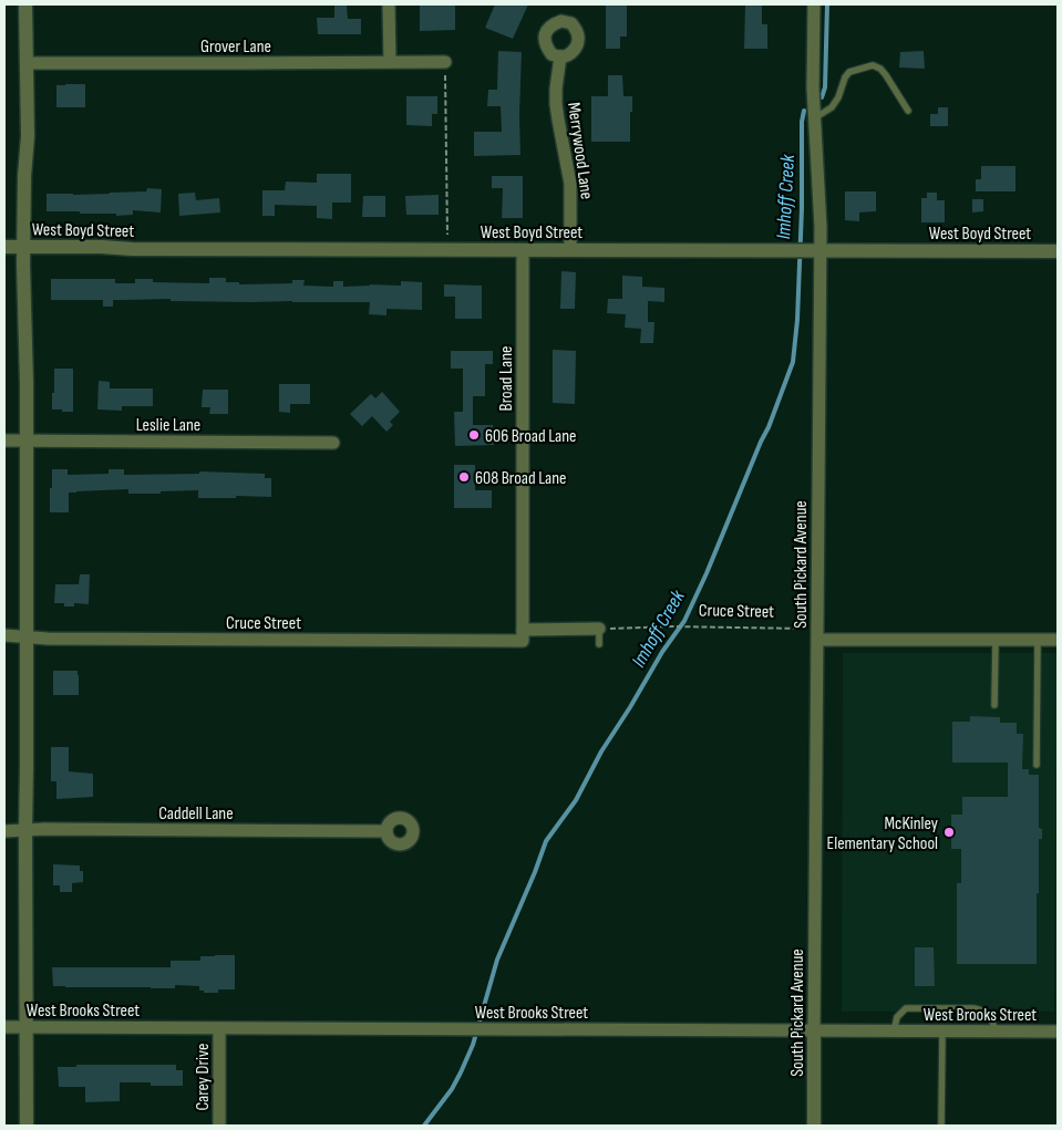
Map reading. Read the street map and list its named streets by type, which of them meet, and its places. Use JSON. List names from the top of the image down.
{
  "streets": {
    "street": [
      "Grover Lane",
      "Merrywood Lane",
      "West Boyd Street",
      "Broad Lane",
      "Leslie Lane",
      "South Pickard Avenue",
      "Cruce Street",
      "Caddell Lane",
      "West Brooks Street",
      "Carey Drive"
    ]
  },
  "crossings": [
    ["Merrywood Lane", "West Boyd Street"],
    ["West Boyd Street", "Broad Lane"],
    ["West Boyd Street", "South Pickard Avenue"],
    ["Broad Lane", "Cruce Street"],
    ["South Pickard Avenue", "Cruce Street"],
    ["South Pickard Avenue", "West Brooks Street"],
    ["West Brooks Street", "Carey Drive"]
  ],
  "water": ["Imhoff Creek"],
  "places": ["606 Broad Lane", "608 Broad Lane", "McKinley Elementary School"]
}
